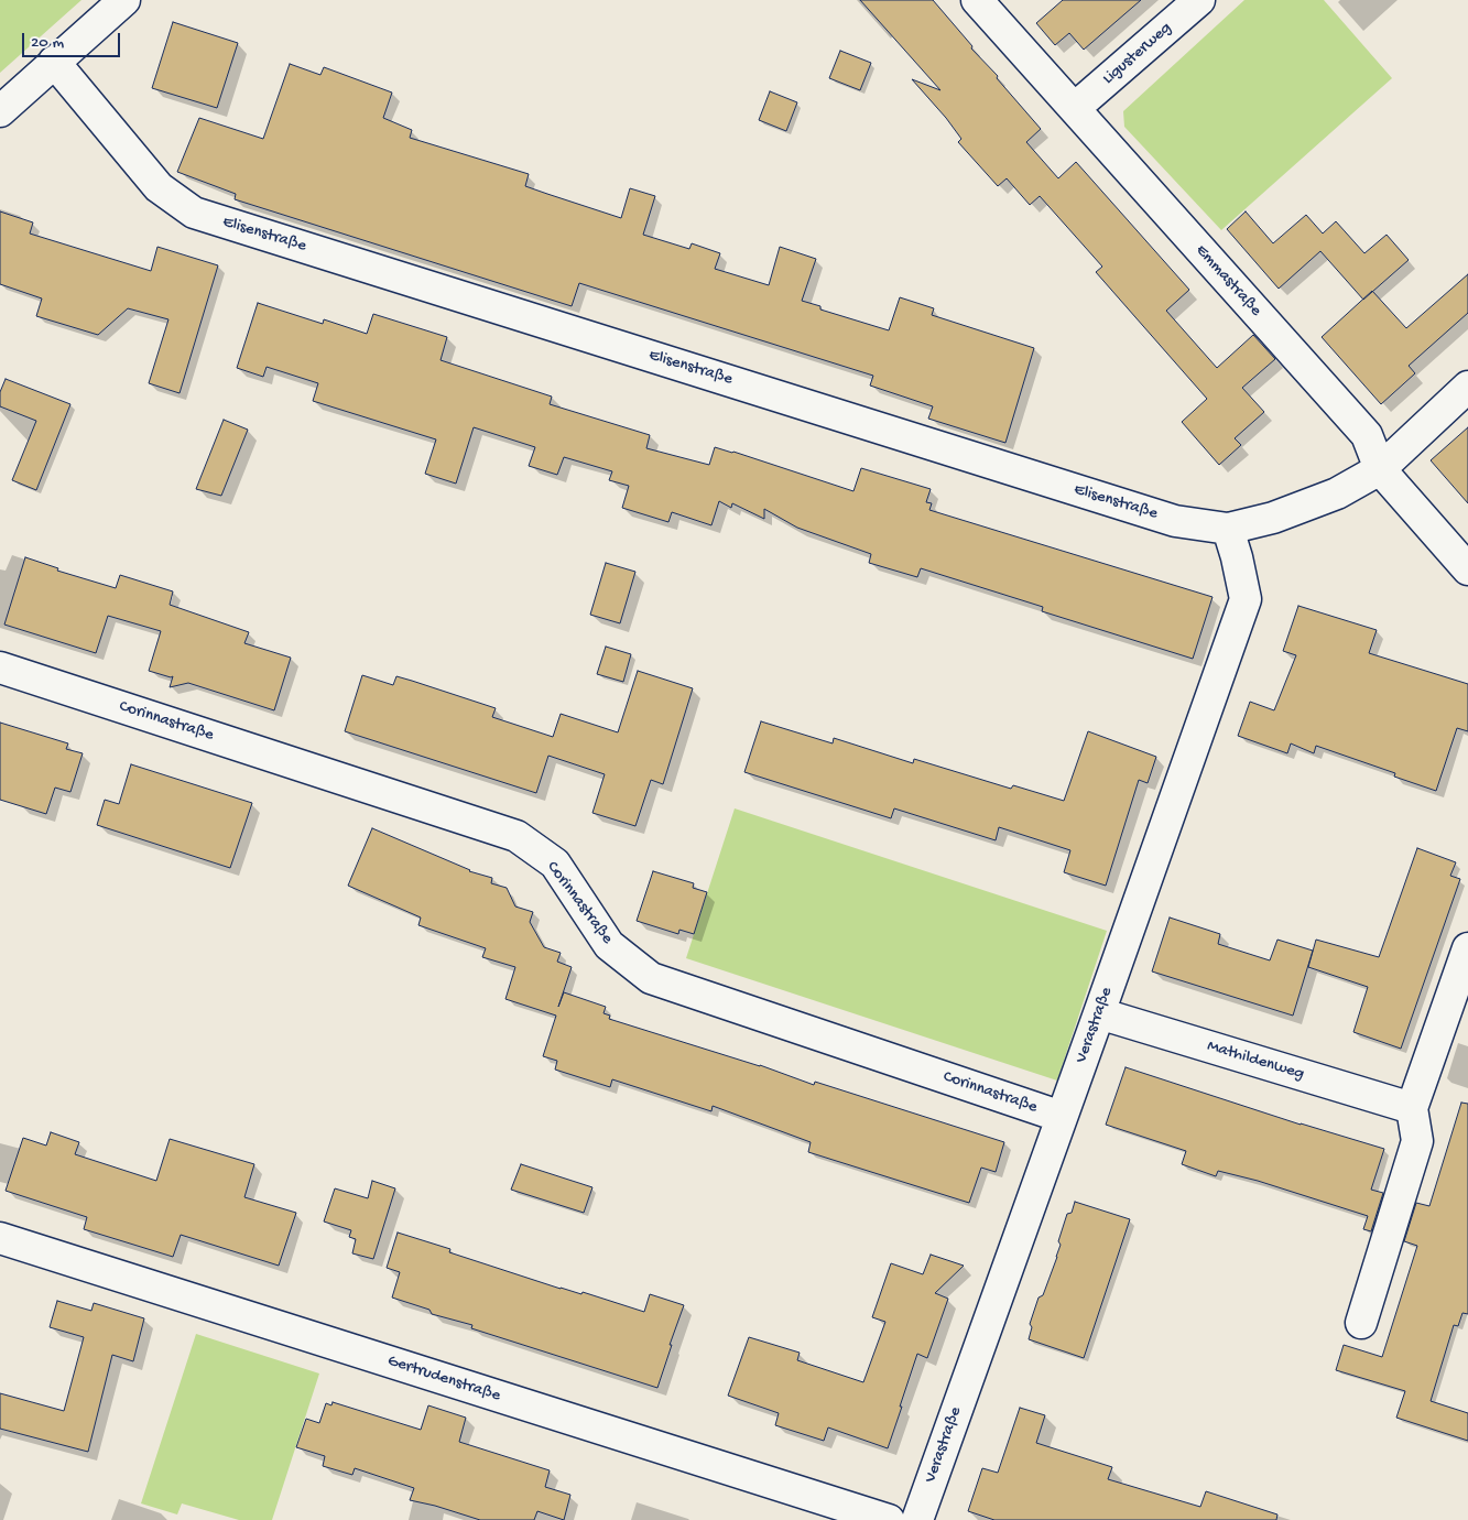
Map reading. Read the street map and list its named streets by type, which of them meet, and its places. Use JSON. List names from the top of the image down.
{
  "streets": {
    "street": [
      "Ligusterweg",
      "Elisenstraße",
      "Emmastraße",
      "Corinnastraße",
      "Verastraße",
      "Mathildenweg",
      "Gertrudenstraße"
    ]
  },
  "crossings": [
    ["Ligusterweg", "Emmastraße"],
    ["Elisenstraße", "Emmastraße"],
    ["Elisenstraße", "Verastraße"],
    ["Corinnastraße", "Verastraße"],
    ["Verastraße", "Mathildenweg"]
  ],
  "scale_bar": "20 m"
}
